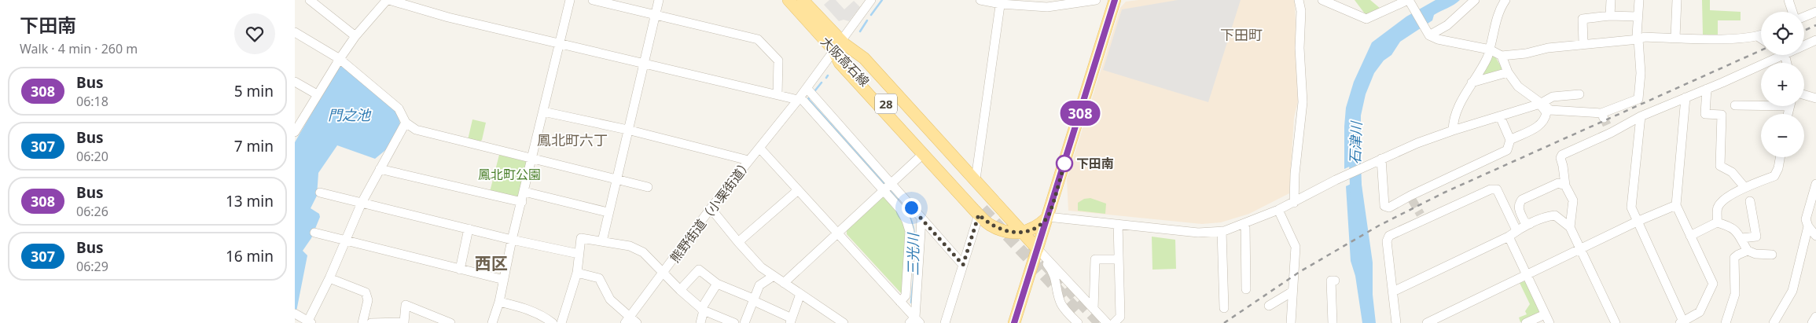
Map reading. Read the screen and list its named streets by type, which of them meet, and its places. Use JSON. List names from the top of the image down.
{
  "streets": {
    "main road": ["大阪高石線", "28"],
    "street": ["熊野街道（小栗街道）"]
  },
  "crossings": [
    ["大阪高石線", "熊野街道（小栗街道）"]
  ],
  "districts": ["下田町", "鳳北町六丁", "西区"],
  "water": ["門之池", "石津川", "三光川"],
  "parks": ["鳳北町公園"],
  "places": ["下田南"],
  "lines": ["bus line 308"],
  "page": {
    "heading": ["下田南", "Walk · 4 min · 260 m"],
    "on_map": "308",
    "map_buttons": ["+", "−"],
    "list": [
      {
        "mark": "308",
        "name": "Bus",
        "note": "06:18",
        "value": "5 min"
      },
      {
        "mark": "307",
        "name": "Bus",
        "note": "06:20",
        "value": "7 min"
      },
      {
        "mark": "308",
        "name": "Bus",
        "note": "06:26",
        "value": "13 min"
      },
      {
        "mark": "307",
        "name": "Bus",
        "note": "06:29",
        "value": "16 min"
      }
    ]
  }
}
